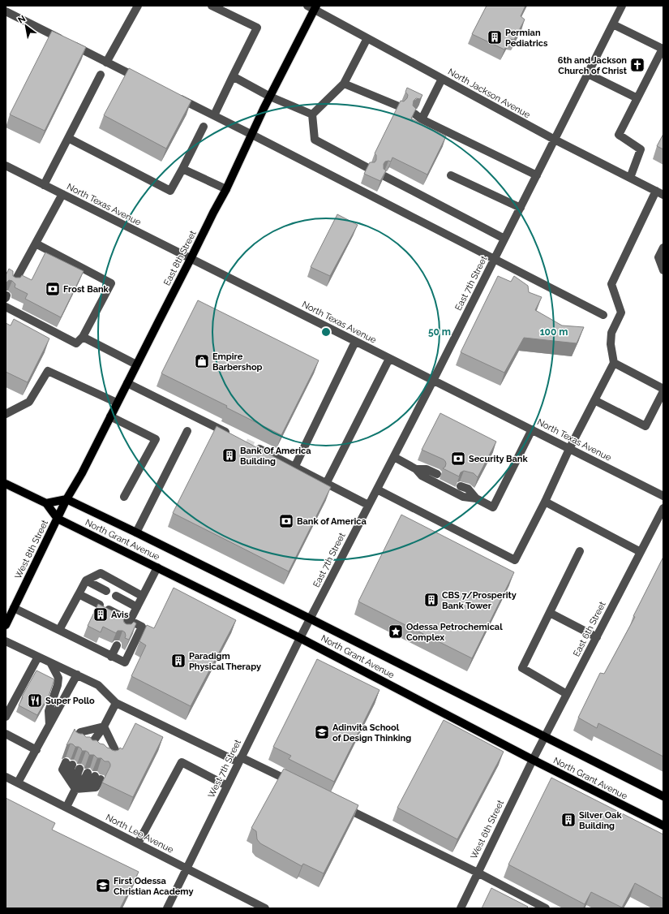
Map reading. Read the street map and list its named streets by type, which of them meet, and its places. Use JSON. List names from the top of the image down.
{
  "streets": {
    "main road": ["East 8th Street", "North Grant Avenue", "West 8th Street"],
    "street": [
      "North Jackson Avenue",
      "North Texas Avenue",
      "East 7th Street",
      "East 6th Street",
      "West 7th Street",
      "West 6th Street",
      "North Lee Avenue"
    ]
  },
  "crossings": [
    ["North Jackson Avenue", "East 8th Street"],
    ["North Jackson Avenue", "East 7th Street"],
    ["North Texas Avenue", "East 8th Street"],
    ["North Texas Avenue", "East 7th Street"],
    ["East 8th Street", "North Grant Avenue"],
    ["East 8th Street", "West 8th Street"],
    ["East 7th Street", "North Grant Avenue"],
    ["East 7th Street", "West 7th Street"],
    ["North Grant Avenue", "West 8th Street"],
    ["North Grant Avenue", "East 6th Street"],
    ["North Grant Avenue", "West 7th Street"],
    ["North Grant Avenue", "West 6th Street"],
    ["East 6th Street", "West 6th Street"],
    ["West 7th Street", "North Lee Avenue"]
  ],
  "places": {
    "building": [
      "Permian Pediatrics",
      "Bank Of America Building",
      "CBS 7/Prosperity Bank Tower",
      "Avis",
      "Paradigm Physical Therapy",
      "Silver Oak Building"
    ],
    "church": ["6th and Jackson Church of Christ"],
    "bank": ["Frost Bank", "Security Bank", "Bank of America"],
    "shop": ["Empire Barbershop"],
    "place": ["Odessa Petrochemical Complex"],
    "restaurant": ["Super Pollo"],
    "school or university": ["Adinvita School of Design Thinking", "First Odessa Christian Academy"]
  },
  "north": "top left",
  "rings": ["50 m", "100 m"]
}
